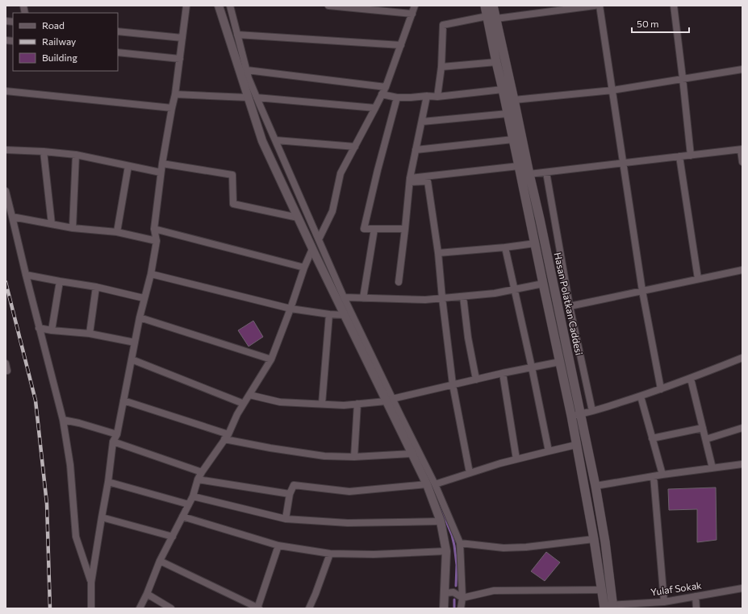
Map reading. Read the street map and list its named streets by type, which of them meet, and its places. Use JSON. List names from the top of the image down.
{
  "streets": {
    "main road": ["Hasan Polatkan Caddesi"],
    "street": ["Yulaf Sokak"]
  },
  "crossings": [
    ["Hasan Polatkan Caddesi", "Yulaf Sokak"]
  ],
  "legend": ["Road", "Railway", "Building"],
  "scale_bar": "50 m"
}
